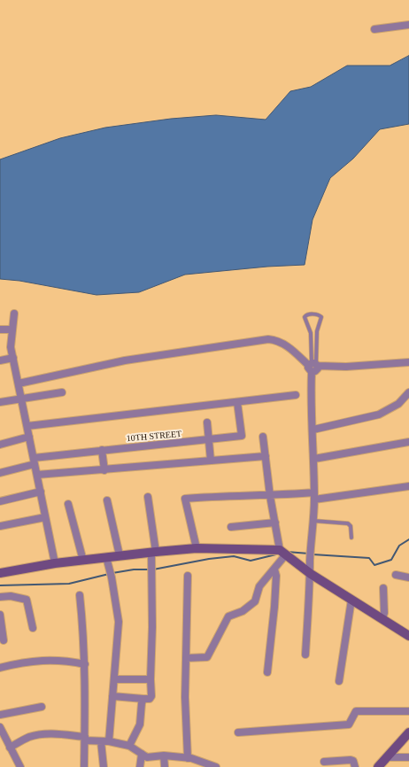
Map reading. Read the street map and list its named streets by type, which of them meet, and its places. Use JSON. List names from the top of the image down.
{
  "streets": {
    "street": ["10TH STREET"]
  }
}
